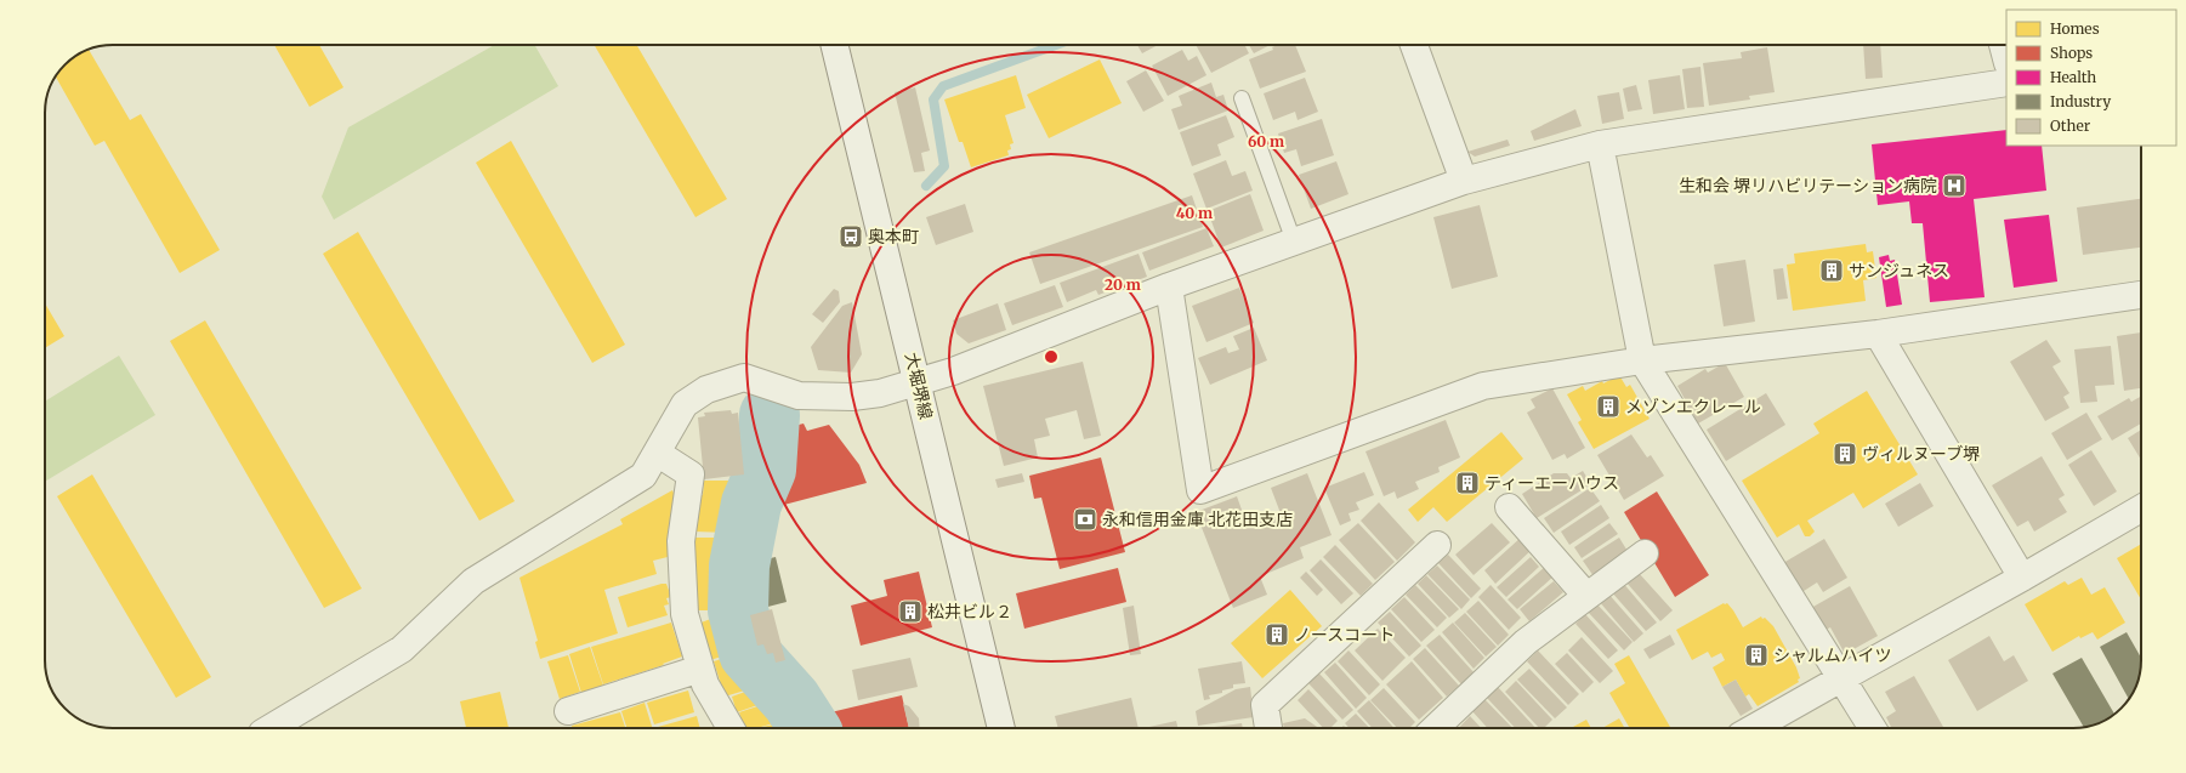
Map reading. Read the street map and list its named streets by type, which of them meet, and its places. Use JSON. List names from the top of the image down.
{
  "streets": {
    "street": ["大堀堺線"]
  },
  "places": {
    "hospital": ["生和会 堺リハビリテーション病院"],
    "bus stop": ["奥本町"],
    "building": [
      "サンジュネス",
      "メゾンエクレール",
      "ヴィルヌーブ堺",
      "ティーエーハウス",
      "松井ビル２",
      "ノースコート",
      "シャルムハイツ"
    ],
    "bank": ["永和信用金庫 北花田支店"]
  },
  "legend": [
    "Homes",
    "Shops",
    "Health",
    "Industry",
    "Other"
  ],
  "rings": ["60 m", "40 m", "20 m"]
}
